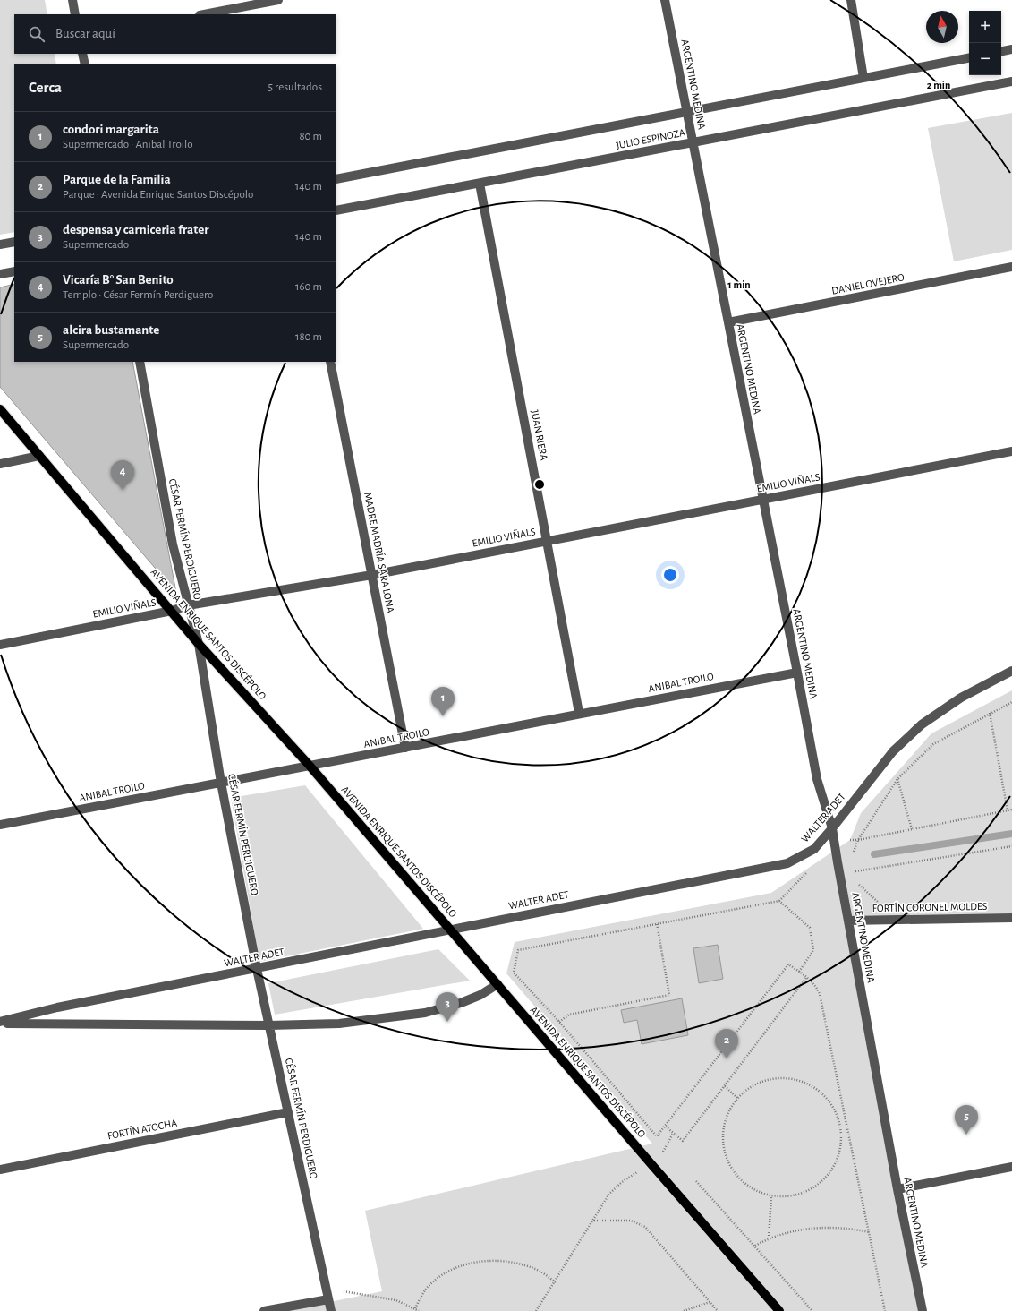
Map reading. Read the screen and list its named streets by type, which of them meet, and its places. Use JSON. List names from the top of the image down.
{
  "streets": {
    "main road": ["AVENIDA ENRIQUE SANTOS DISCÉPOLO"],
    "street": [
      "ARGENTINO MEDINA",
      "JULIO ESPINOZA",
      "DANIEL OVEJERO",
      "JUAN RIERA",
      "EMILIO VIÑALS",
      "CÉSAR FERMÍN PERDIGUERO",
      "MADRE MADRÍA SARA LONA",
      "ANIBAL TROILO",
      "WALTER ADET",
      "FORTÍN CORONEL MOLDES",
      "FORTÍN ATOCHA"
    ]
  },
  "crossings": [
    ["ARGENTINO MEDINA", "JULIO ESPINOZA"],
    ["ARGENTINO MEDINA", "DANIEL OVEJERO"],
    ["ARGENTINO MEDINA", "EMILIO VIÑALS"],
    ["ARGENTINO MEDINA", "ANIBAL TROILO"],
    ["ARGENTINO MEDINA", "WALTER ADET"],
    ["ARGENTINO MEDINA", "FORTÍN CORONEL MOLDES"],
    ["JULIO ESPINOZA", "JUAN RIERA"],
    ["JUAN RIERA", "EMILIO VIÑALS"],
    ["JUAN RIERA", "ANIBAL TROILO"],
    ["EMILIO VIÑALS", "CÉSAR FERMÍN PERDIGUERO"],
    ["EMILIO VIÑALS", "MADRE MADRÍA SARA LONA"],
    ["EMILIO VIÑALS", "AVENIDA ENRIQUE SANTOS DISCÉPOLO"],
    ["CÉSAR FERMÍN PERDIGUERO", "AVENIDA ENRIQUE SANTOS DISCÉPOLO"],
    ["CÉSAR FERMÍN PERDIGUERO", "ANIBAL TROILO"],
    ["CÉSAR FERMÍN PERDIGUERO", "WALTER ADET"],
    ["CÉSAR FERMÍN PERDIGUERO", "FORTÍN ATOCHA"],
    ["MADRE MADRÍA SARA LONA", "ANIBAL TROILO"],
    ["AVENIDA ENRIQUE SANTOS DISCÉPOLO", "ANIBAL TROILO"],
    ["AVENIDA ENRIQUE SANTOS DISCÉPOLO", "WALTER ADET"]
  ],
  "north": "top",
  "page": {
    "map_buttons": ["+", "−"],
    "search": "Buscar aquí",
    "heading": ["Cerca", "5 resultados"],
    "list": [
      {
        "mark": "1",
        "name": "condori margarita",
        "note": "Supermercado · Anibal Troilo",
        "value": "80 m"
      },
      {
        "mark": "2",
        "name": "Parque de la Familia",
        "note": "Parque · Avenida Enrique Santos Discépolo",
        "value": "140 m"
      },
      {
        "mark": "3",
        "name": "despensa y carniceria frater",
        "note": "Supermercado",
        "value": "140 m"
      },
      {
        "mark": "4",
        "name": "Vicaría B° San Benito",
        "note": "Templo · César Fermín Perdiguero",
        "value": "160 m"
      },
      {
        "mark": "5",
        "name": "alcira bustamante",
        "note": "Supermercado",
        "value": "180 m"
      }
    ],
    "pins": [
      "4",
      "1",
      "3",
      "2",
      "5"
    ]
  },
  "rings": ["2 min", "1 min"]
}
